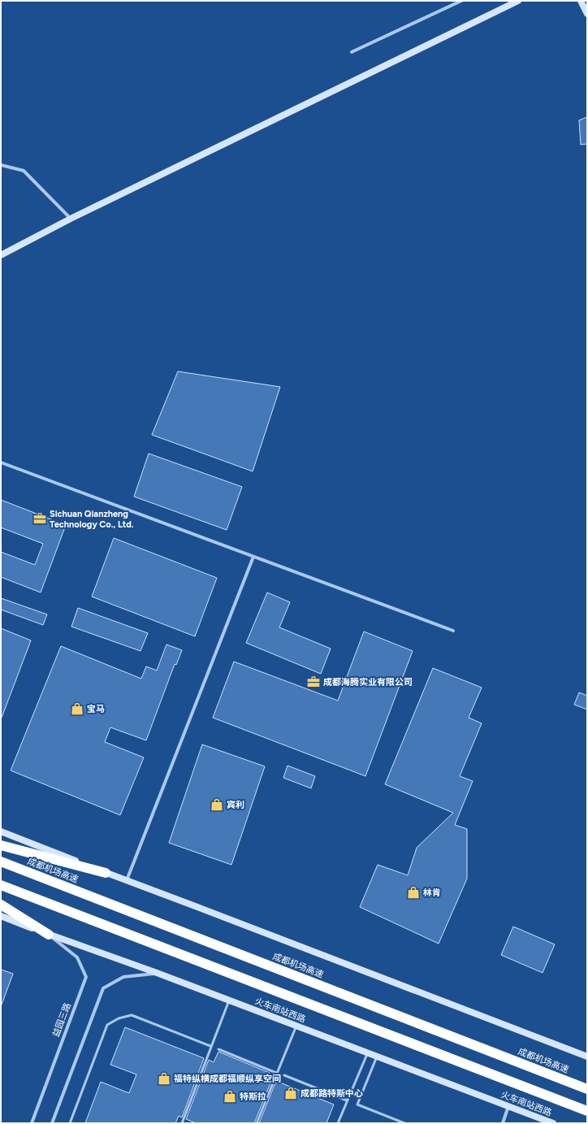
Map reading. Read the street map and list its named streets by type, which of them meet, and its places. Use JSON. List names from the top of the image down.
{
  "streets": {
    "highway": ["成都机场高速"],
    "main road": ["火车南站西路"],
    "street": ["益园三路"]
  },
  "crossings": [
    ["火车南站西路", "益园三路"]
  ],
  "places": {
    "office": ["Sichuan Qianzheng Technology Co., Ltd.", "成都海腾实业有限公司"],
    "shop": [
      "宝马",
      "宾利",
      "林肯",
      "福特纵横成都福顺纵享空间",
      "成都路特斯中心",
      "特斯拉"
    ]
  }
}
